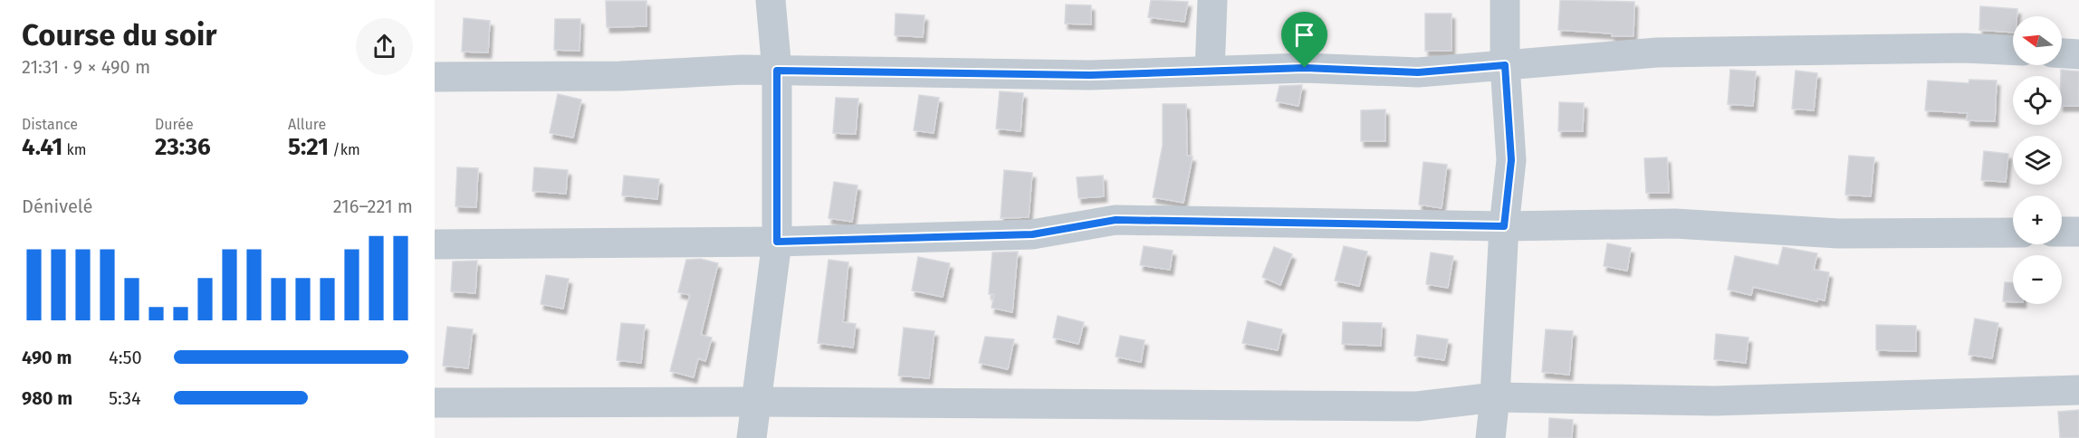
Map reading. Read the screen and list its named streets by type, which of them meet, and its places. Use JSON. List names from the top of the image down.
{
  "north": "left",
  "page": {
    "heading": ["Course du soir", "21:31 · 9 × 490 m"],
    "map_buttons": ["+", "−"],
    "stats": [
      ["Distance", "4.41 km"],
      ["Durée", "23:36"],
      ["Allure", "5:21 /km"]
    ],
    "chart": ["Dénivelé", "216–221 m"],
    "list": [
      {
        "name": "490 m",
        "note": "4:50"
      },
      {
        "name": "980 m",
        "note": "5:34"
      }
    ]
  }
}
